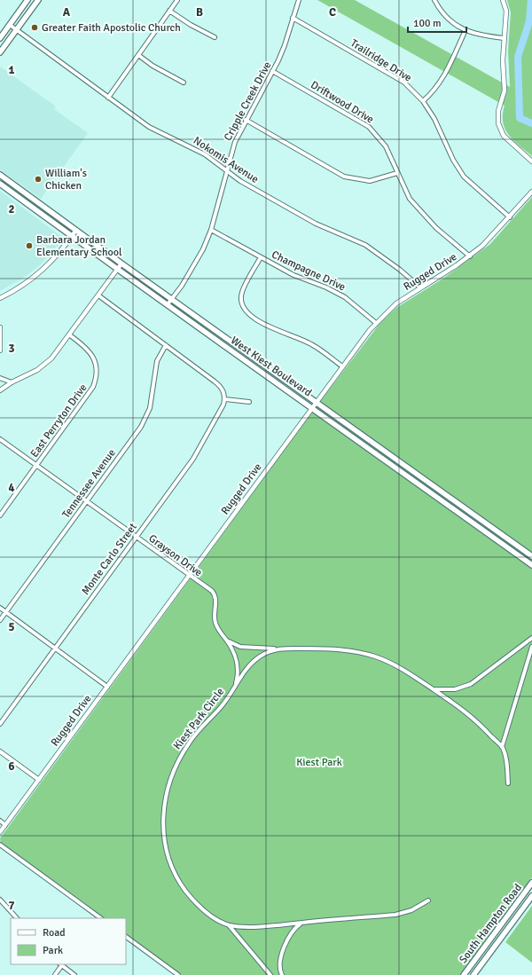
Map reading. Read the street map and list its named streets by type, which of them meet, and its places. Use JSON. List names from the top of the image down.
{
  "streets": {
    "main road": ["West Kiest Boulevard", "South Hampton Road"],
    "street": [
      "Trailridge Drive",
      "Cripple Creek Drive",
      "Driftwood Drive",
      "Nokomis Avenue",
      "Champagne Drive",
      "Rugged Drive",
      "East Perryton Drive",
      "Tennessee Avenue",
      "Grayson Drive",
      "Monte Carlo Street",
      "Kiest Park Circle"
    ]
  },
  "crossings": [
    ["Trailridge Drive", "Cripple Creek Drive"],
    ["Trailridge Drive", "Rugged Drive"],
    ["Cripple Creek Drive", "Driftwood Drive"],
    ["Cripple Creek Drive", "Nokomis Avenue"],
    ["Cripple Creek Drive", "Champagne Drive"],
    ["Cripple Creek Drive", "West Kiest Boulevard"],
    ["Driftwood Drive", "Rugged Drive"],
    ["Nokomis Avenue", "Rugged Drive"],
    ["Champagne Drive", "Rugged Drive"],
    ["Rugged Drive", "West Kiest Boulevard"],
    ["Rugged Drive", "Grayson Drive"],
    ["East Perryton Drive", "Grayson Drive"],
    ["Tennessee Avenue", "Grayson Drive"],
    ["Grayson Drive", "Monte Carlo Street"],
    ["Grayson Drive", "Kiest Park Circle"]
  ],
  "parks": ["Kiest Park"],
  "places": ["Greater Faith Apostolic Church", "William's Chicken", "Barbara Jordan Elementary School"],
  "legend": ["Road", "Park"],
  "scale_bar": "100 m",
  "grid": {
    "columns": ["A", "B", "C"],
    "rows": [
      "1",
      "2",
      "3",
      "4",
      "5",
      "6",
      "7"
    ]
  }
}
